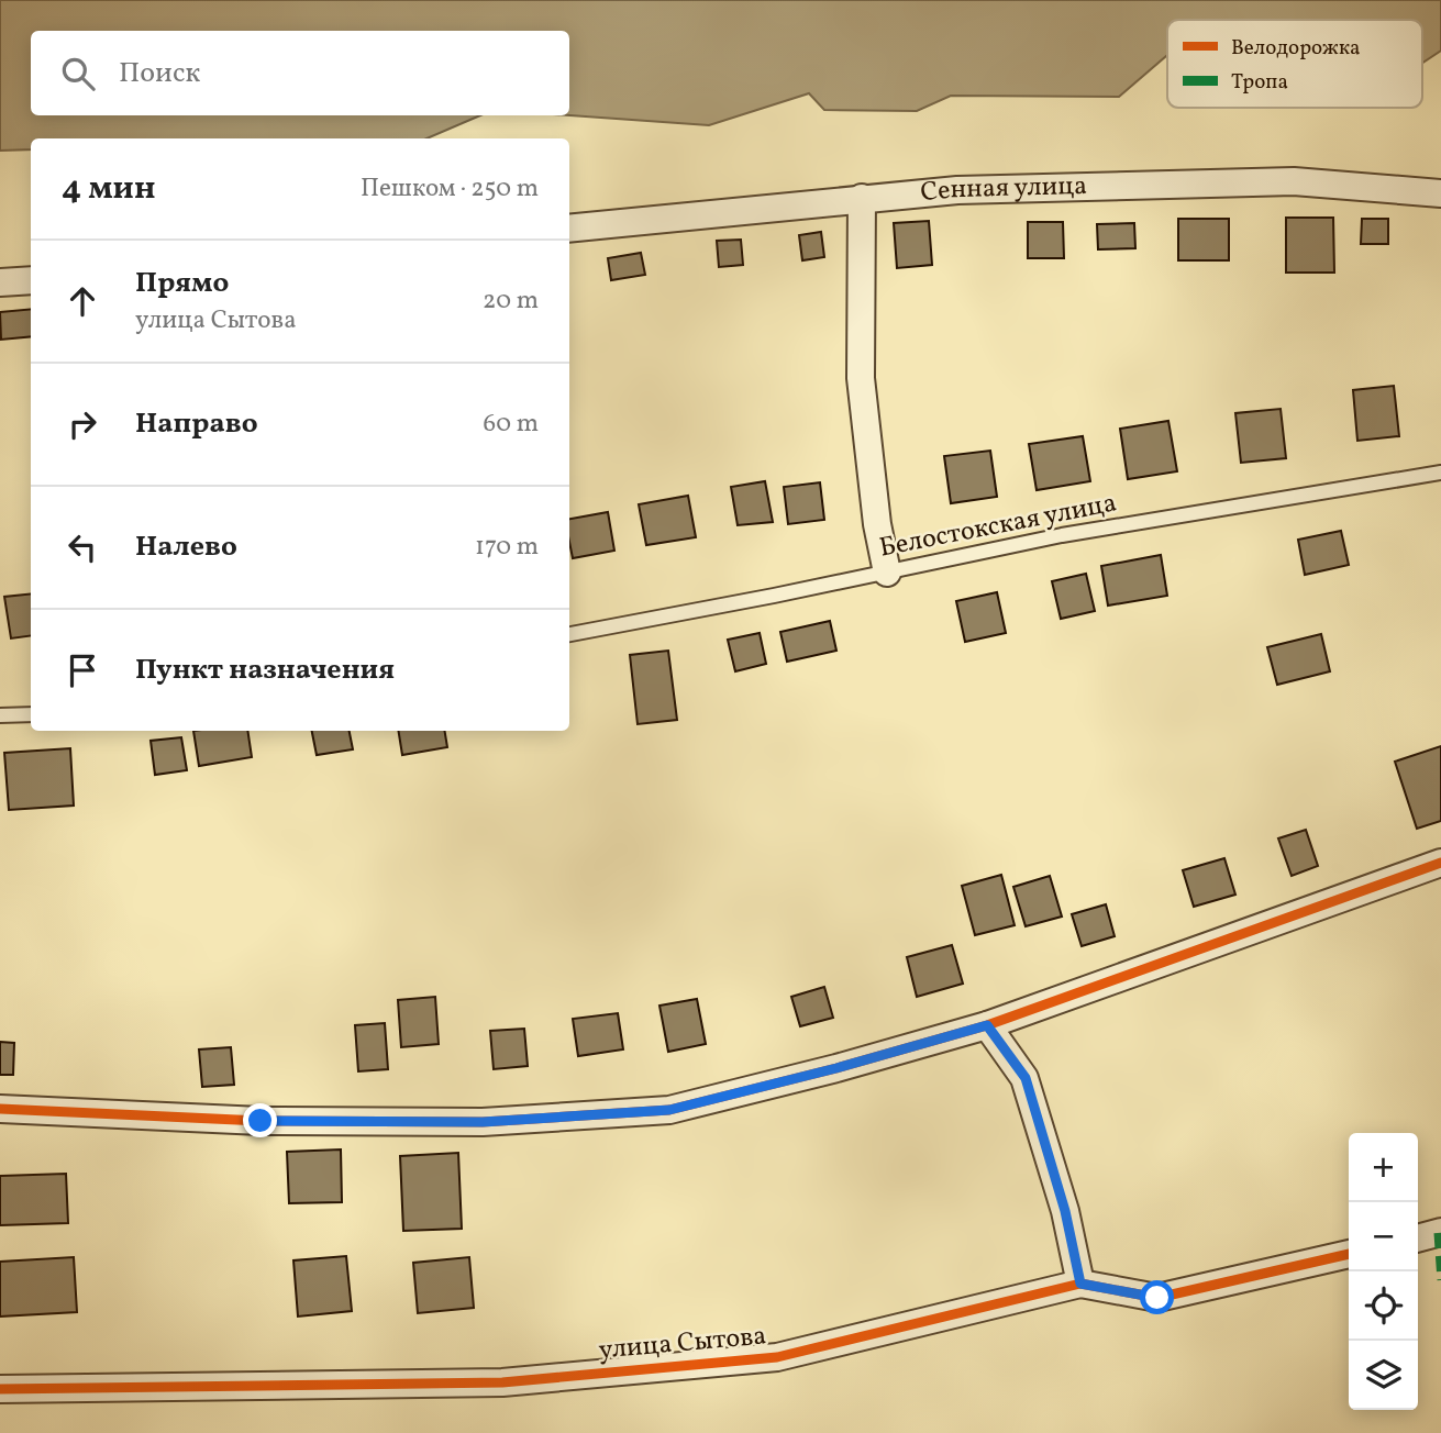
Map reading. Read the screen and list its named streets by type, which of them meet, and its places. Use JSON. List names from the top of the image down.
{
  "streets": {
    "street": ["Сенная улица", "улица Сытова"],
    "lane": ["Белостокская улица"]
  },
  "legend": ["Велодорожка", "Тропа"],
  "page": {
    "search": "Поиск",
    "heading": ["4 мин", "Пешком · 250 m"],
    "list": [
      ["Прямо", "улица Сытова", "20 m"],
      ["Направо", "60 m"],
      ["Налево", "170 m"],
      "Пункт назначения"
    ],
    "map_buttons": ["+", "−"]
  }
}
